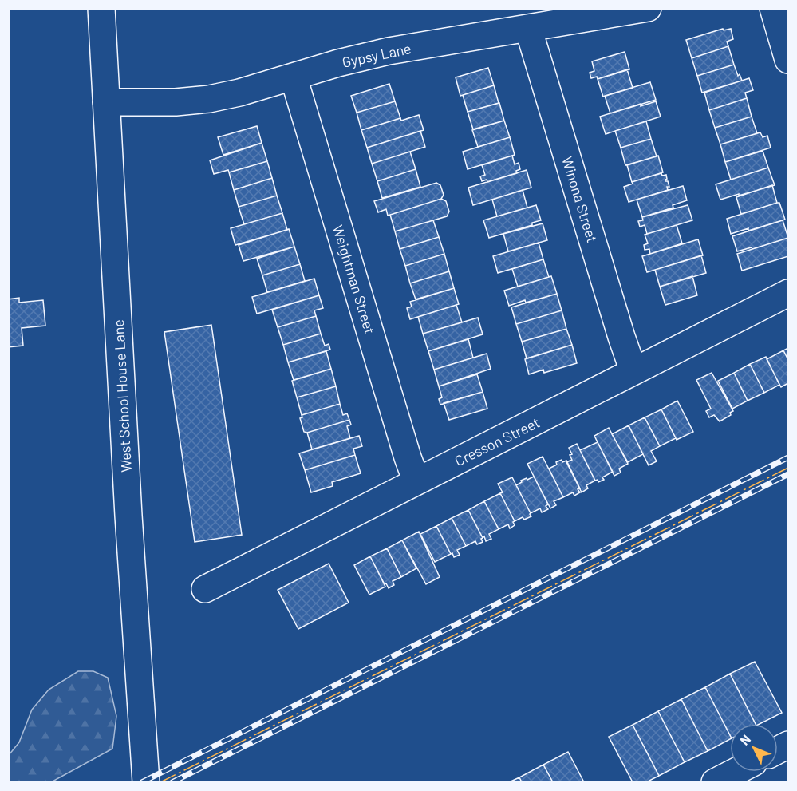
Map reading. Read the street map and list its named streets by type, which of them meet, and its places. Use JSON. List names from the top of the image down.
{
  "streets": {
    "street": [
      "Gypsy Lane",
      "Winona Street",
      "Weightman Street",
      "West School House Lane",
      "Cresson Street"
    ]
  },
  "crossings": [
    ["Gypsy Lane", "Winona Street"],
    ["Gypsy Lane", "Weightman Street"],
    ["Gypsy Lane", "West School House Lane"],
    ["Winona Street", "Cresson Street"],
    ["Weightman Street", "Cresson Street"]
  ],
  "north": "top left"
}
